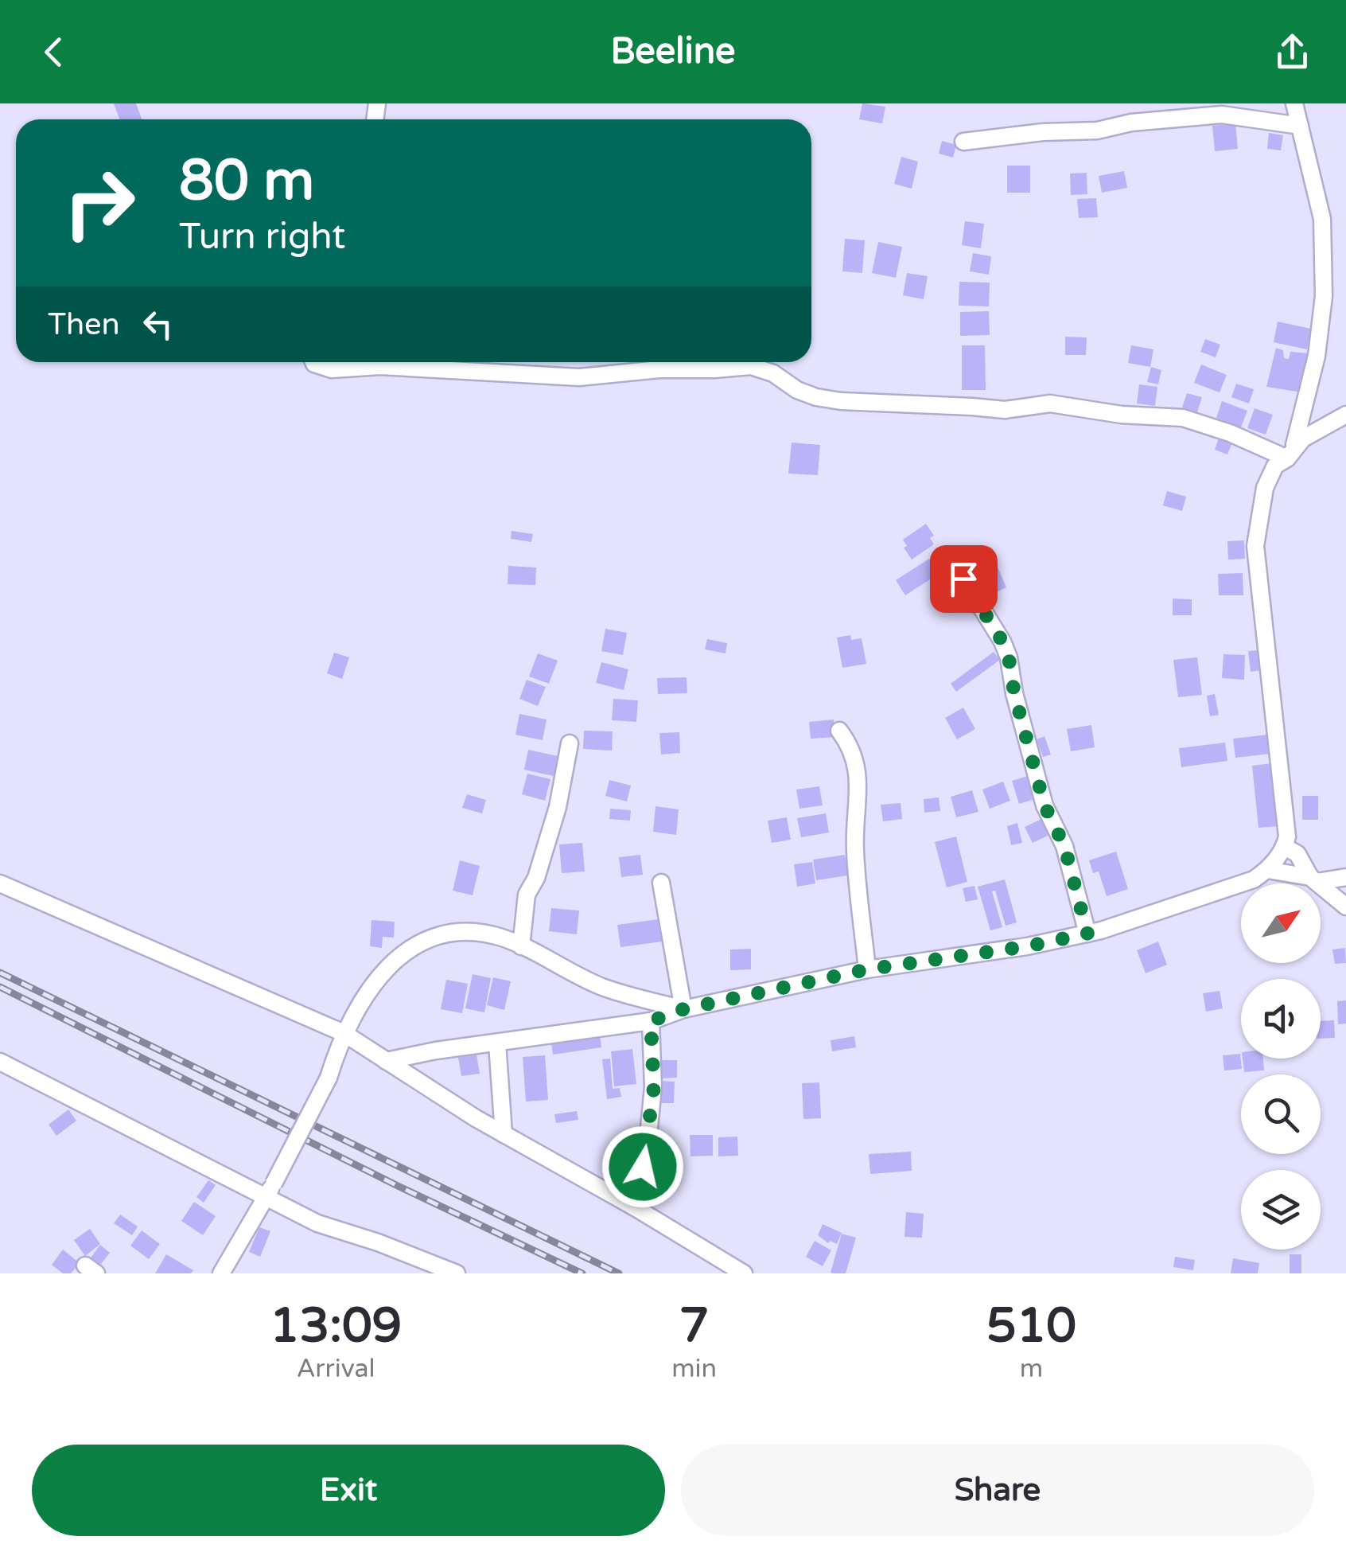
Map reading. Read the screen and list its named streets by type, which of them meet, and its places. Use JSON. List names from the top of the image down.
{
  "north": "top right",
  "page": {
    "header": "Beeline",
    "turn": ["80 m", "Turn right"],
    "then": "Then",
    "eta": [
      "13:09",
      "Arrival",
      "7",
      "min",
      "510",
      "m"
    ],
    "buttons": ["Exit", "Share"]
  }
}
